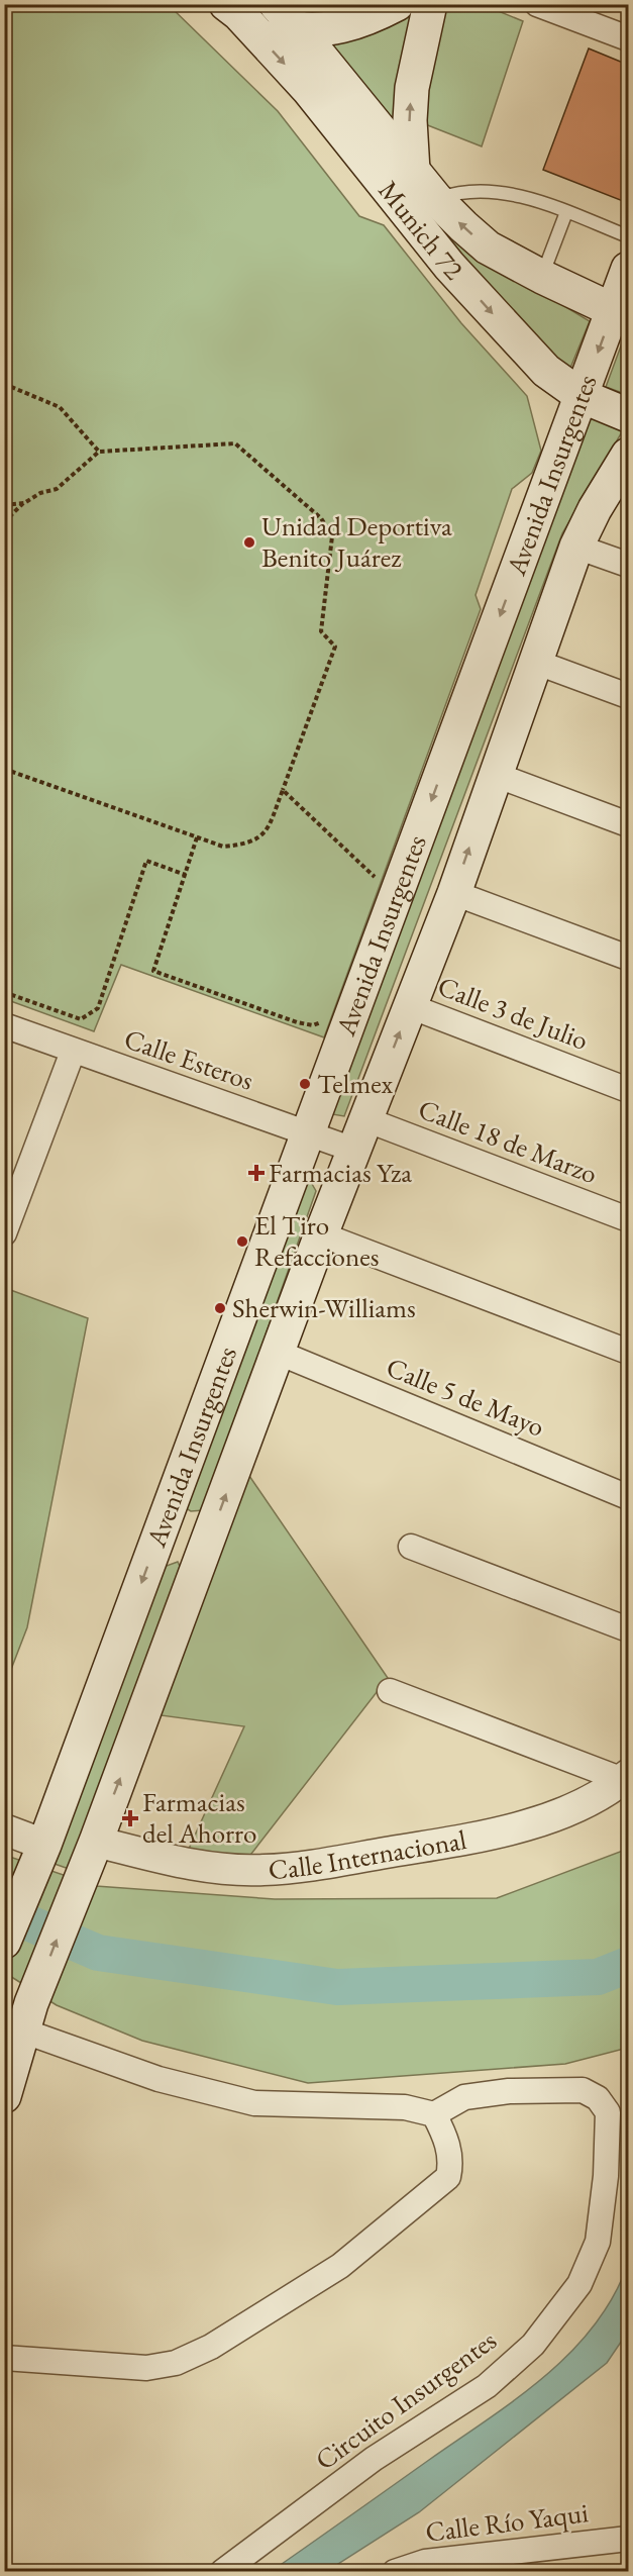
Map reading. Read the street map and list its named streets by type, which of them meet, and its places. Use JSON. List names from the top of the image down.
{
  "streets": {
    "main road": ["Munich 72", "Avenida Insurgentes"],
    "street": [
      "Calle 3 de Julio",
      "Calle Esteros",
      "Calle 18 de Marzo",
      "Calle 5 de Mayo",
      "Calle Internacional",
      "Circuito Insurgentes",
      "Calle Río Yaqui"
    ]
  },
  "crossings": [
    ["Munich 72", "Avenida Insurgentes"],
    ["Avenida Insurgentes", "Calle 3 de Julio"],
    ["Avenida Insurgentes", "Calle Esteros"],
    ["Avenida Insurgentes", "Calle 18 de Marzo"],
    ["Avenida Insurgentes", "Calle 5 de Mayo"],
    ["Avenida Insurgentes", "Calle Internacional"]
  ],
  "places": {
    "other": [
      "Unidad Deportiva Benito Juárez",
      "Telmex",
      "El Tiro Refacciones",
      "Sherwin-Williams"
    ],
    "health": ["Farmacias Yza", "Farmacias del Ahorro"]
  }
}
